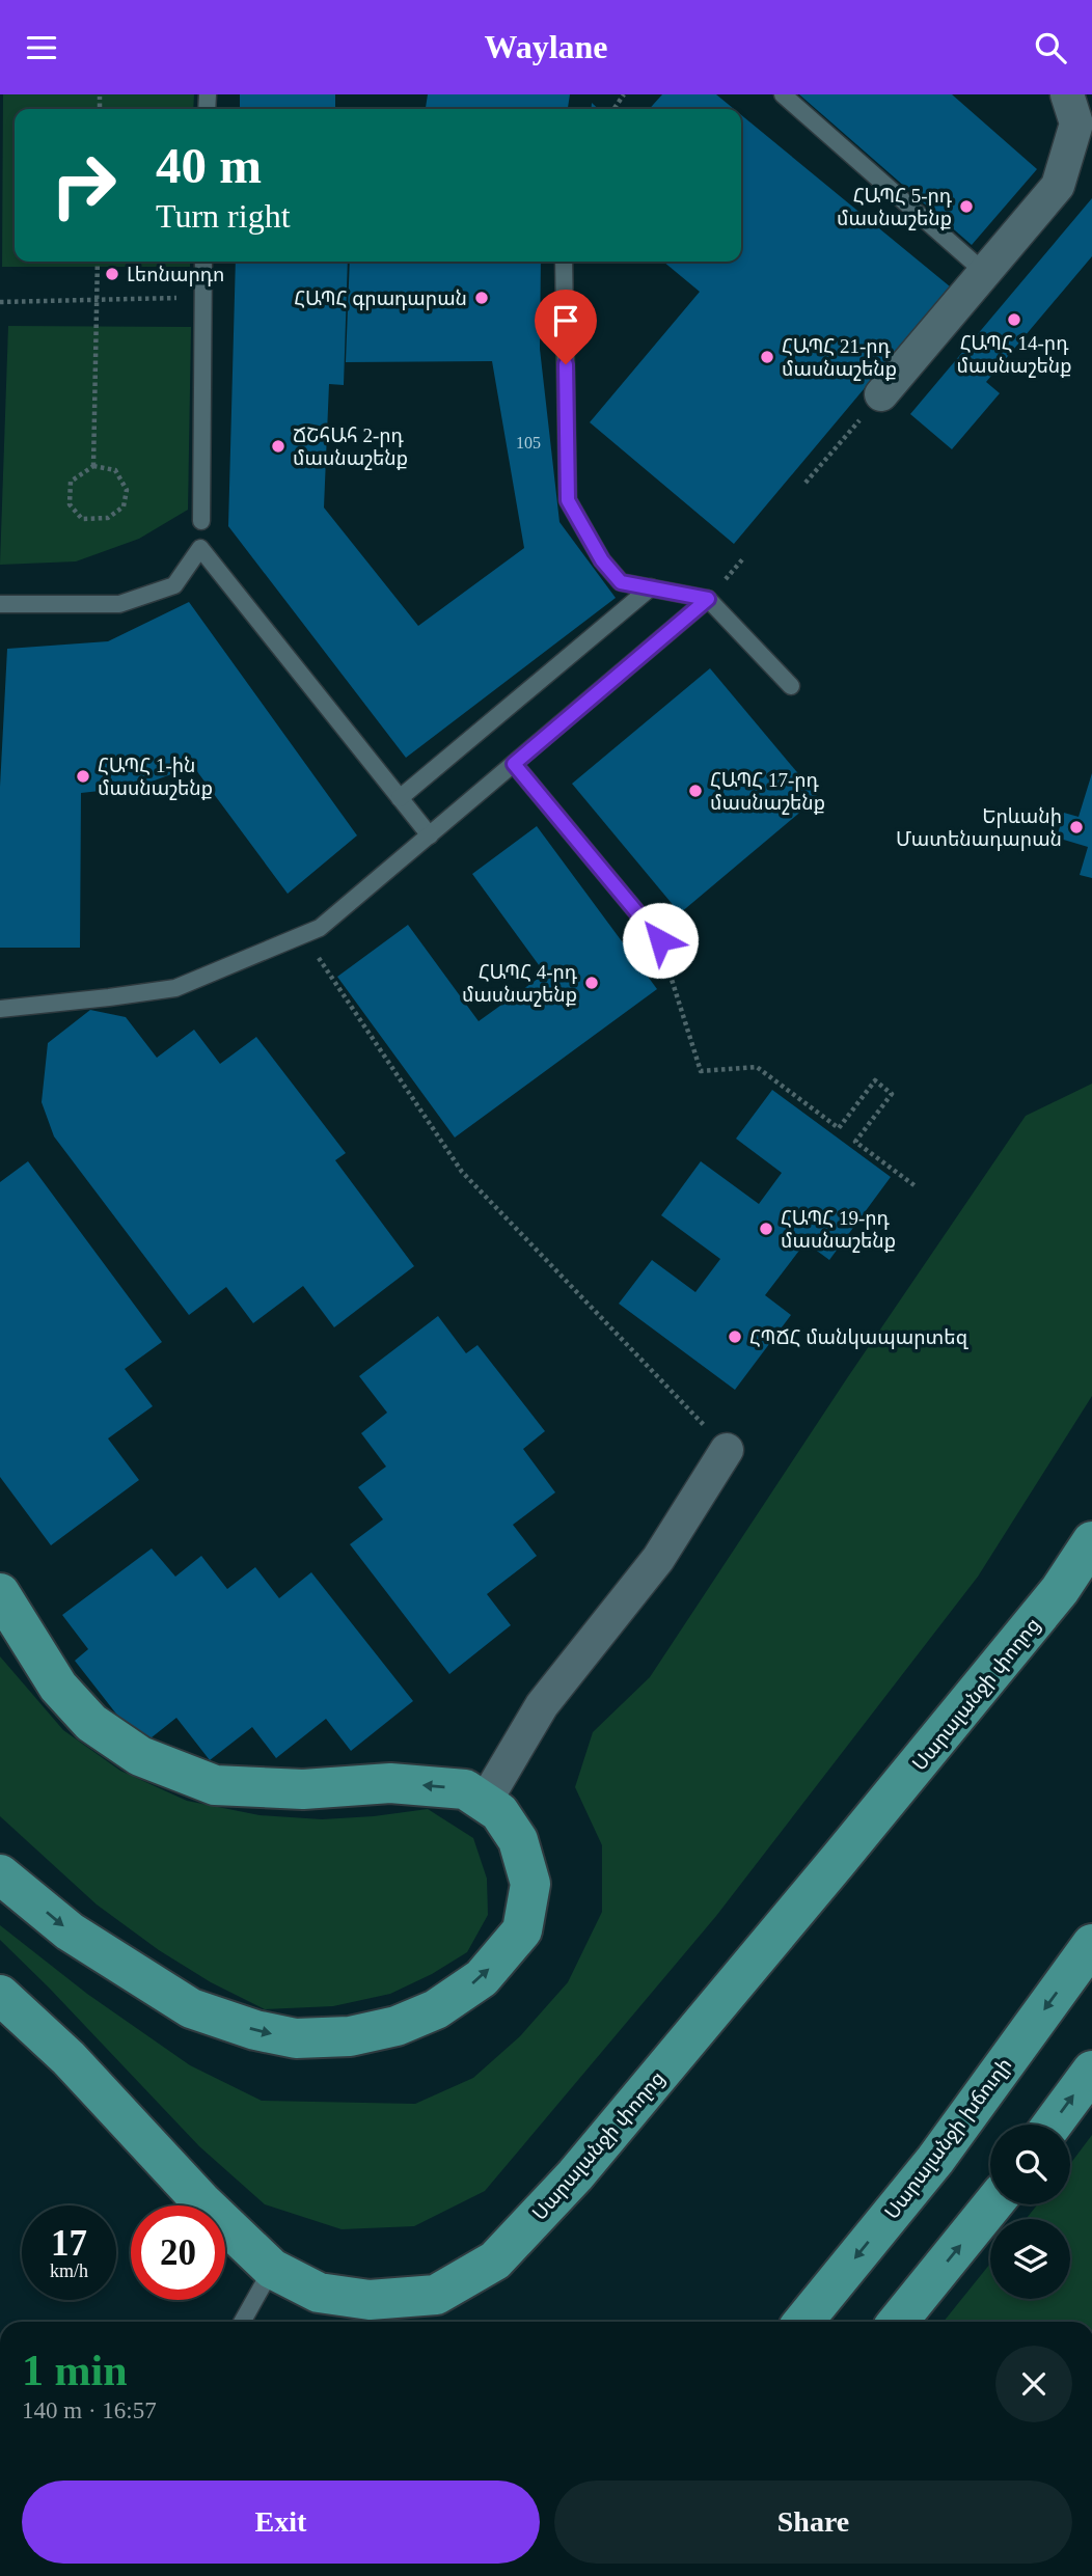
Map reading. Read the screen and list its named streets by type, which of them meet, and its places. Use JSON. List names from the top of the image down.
{
  "streets": {
    "main road": ["Սարալանջի փողոց", "Սարալանջի խճուղի"]
  },
  "places": [
    "ՀԱՊՀ 5-րդ մասնաշենք",
    "Լեոնարդո",
    "ՀԱՊՀ գրադարան",
    "ՀԱՊՀ 14-րդ մասնաշենք",
    "ՀԱՊՀ 21-րդ մասնաշենք",
    "ՃՇհԱհ 2-րդ մասնաշենք",
    "ՀԱՊՀ 1-ին մասնաշենք",
    "ՀԱՊՀ 17-րդ մասնաշենք",
    "Երևանի Մատենադարան",
    "ՀԱՊՀ 4-րդ մասնաշենք",
    "ՀԱՊՀ 19-րդ մասնաշենք",
    "ՀՊՃՀ մանկապարտեզ"
  ],
  "house_numbers": ["105"],
  "page": {
    "header": "Waylane",
    "turn": ["40 m", "Turn right"],
    "speed": "17 km/h",
    "limit": "20",
    "heading": ["1 min", "140 m · 16:57"],
    "buttons": ["Exit", "Share"]
  }
}
